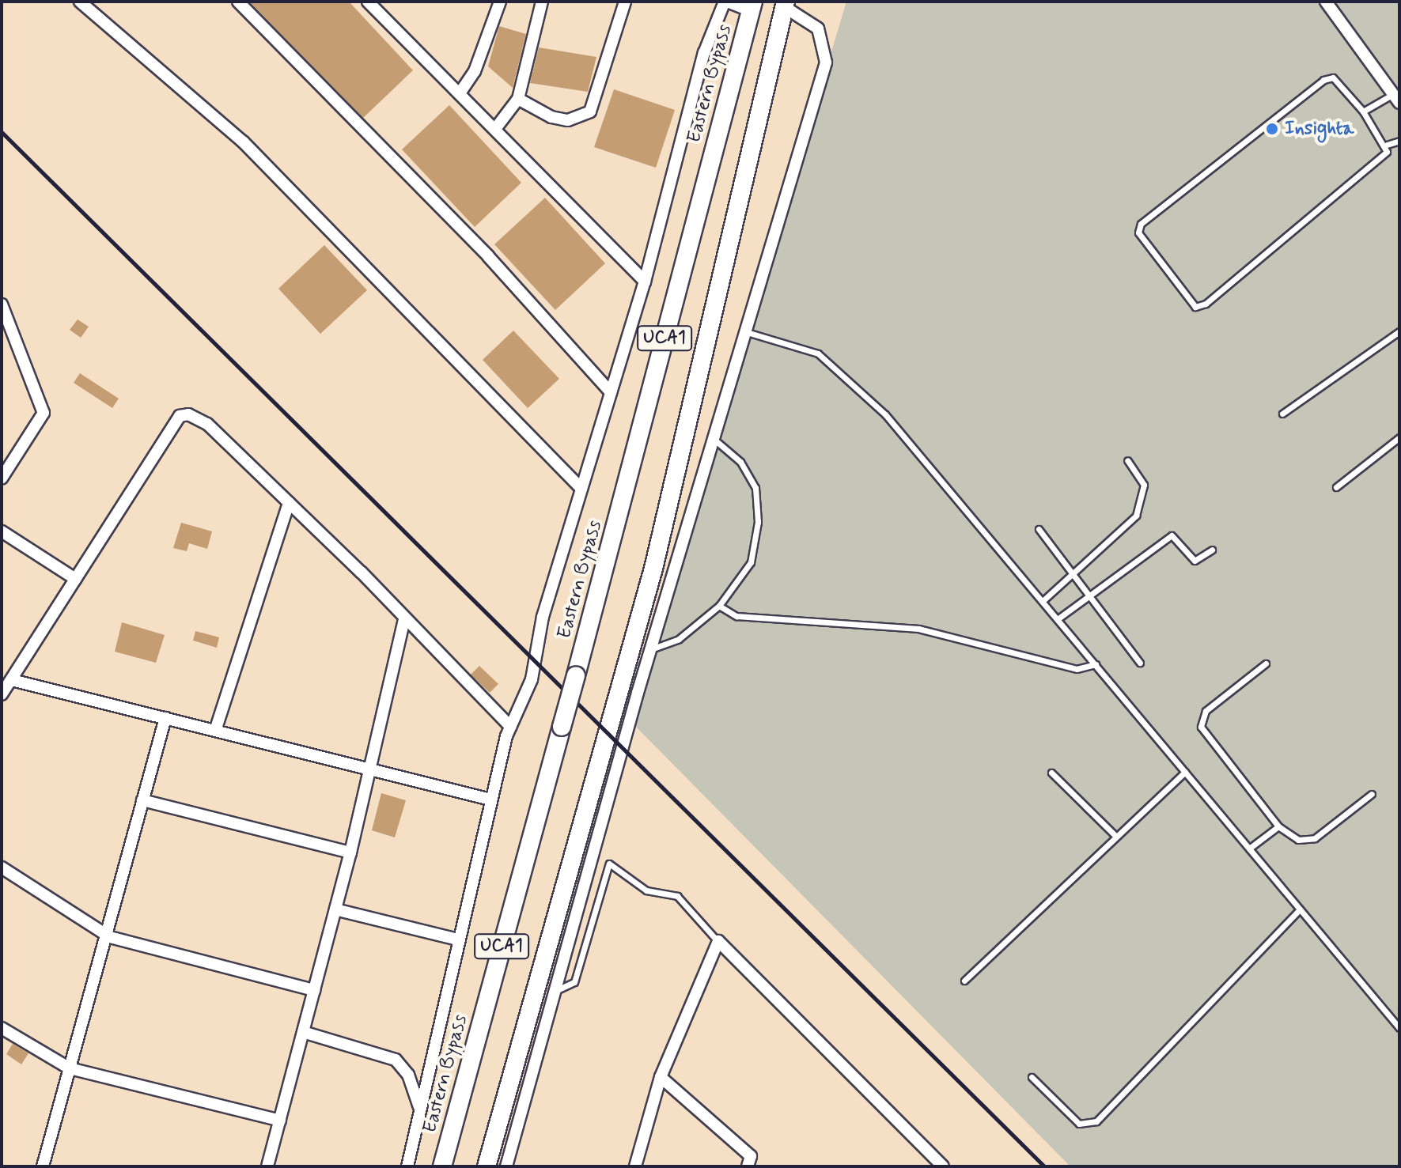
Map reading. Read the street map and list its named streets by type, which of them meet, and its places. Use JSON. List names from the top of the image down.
{
  "streets": {
    "main road": ["Eastern Bypass", "UCA1"]
  },
  "places": ["Insighta"]
}
